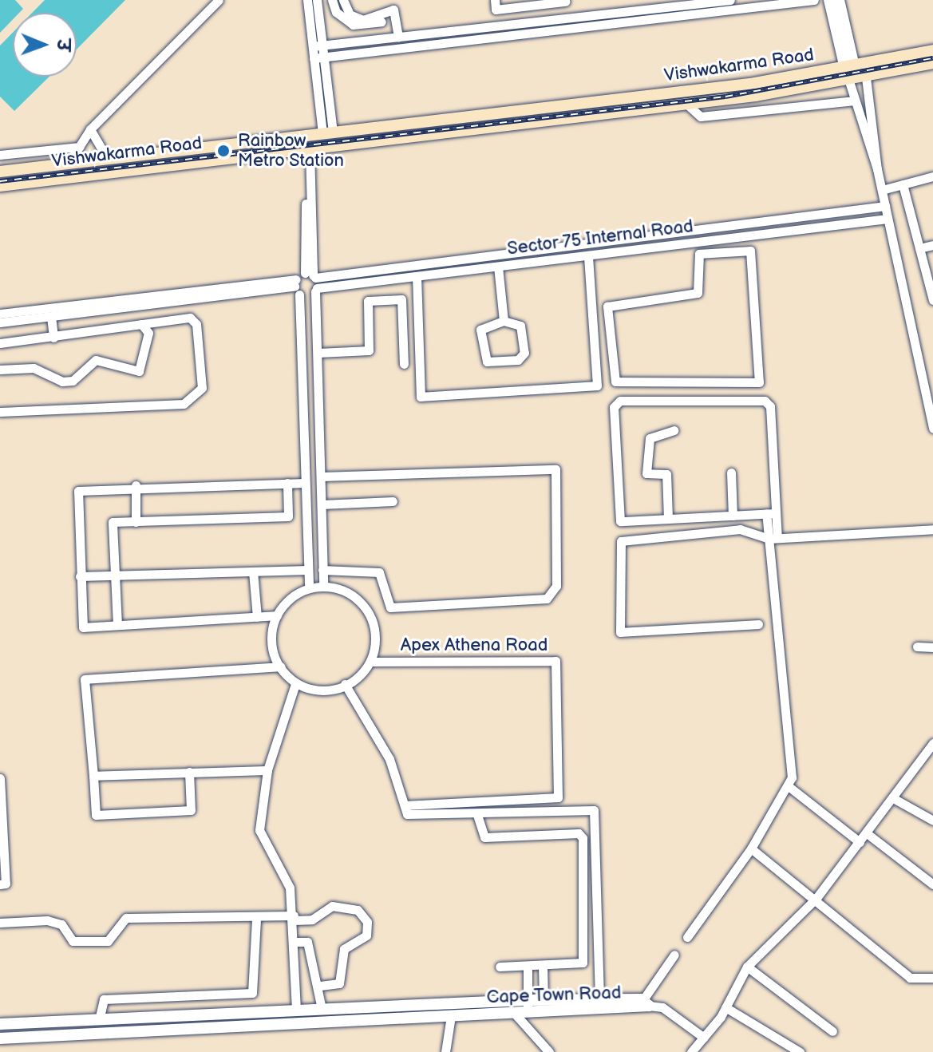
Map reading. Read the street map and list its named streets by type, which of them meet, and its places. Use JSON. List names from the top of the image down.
{
  "streets": {
    "main road": ["Vishwakarma Road"],
    "street": ["Sector 75 Internal Road", "Apex Athena Road", "Cape Town Road"]
  },
  "places": ["Rainbow Metro Station"],
  "north": "right"
}
